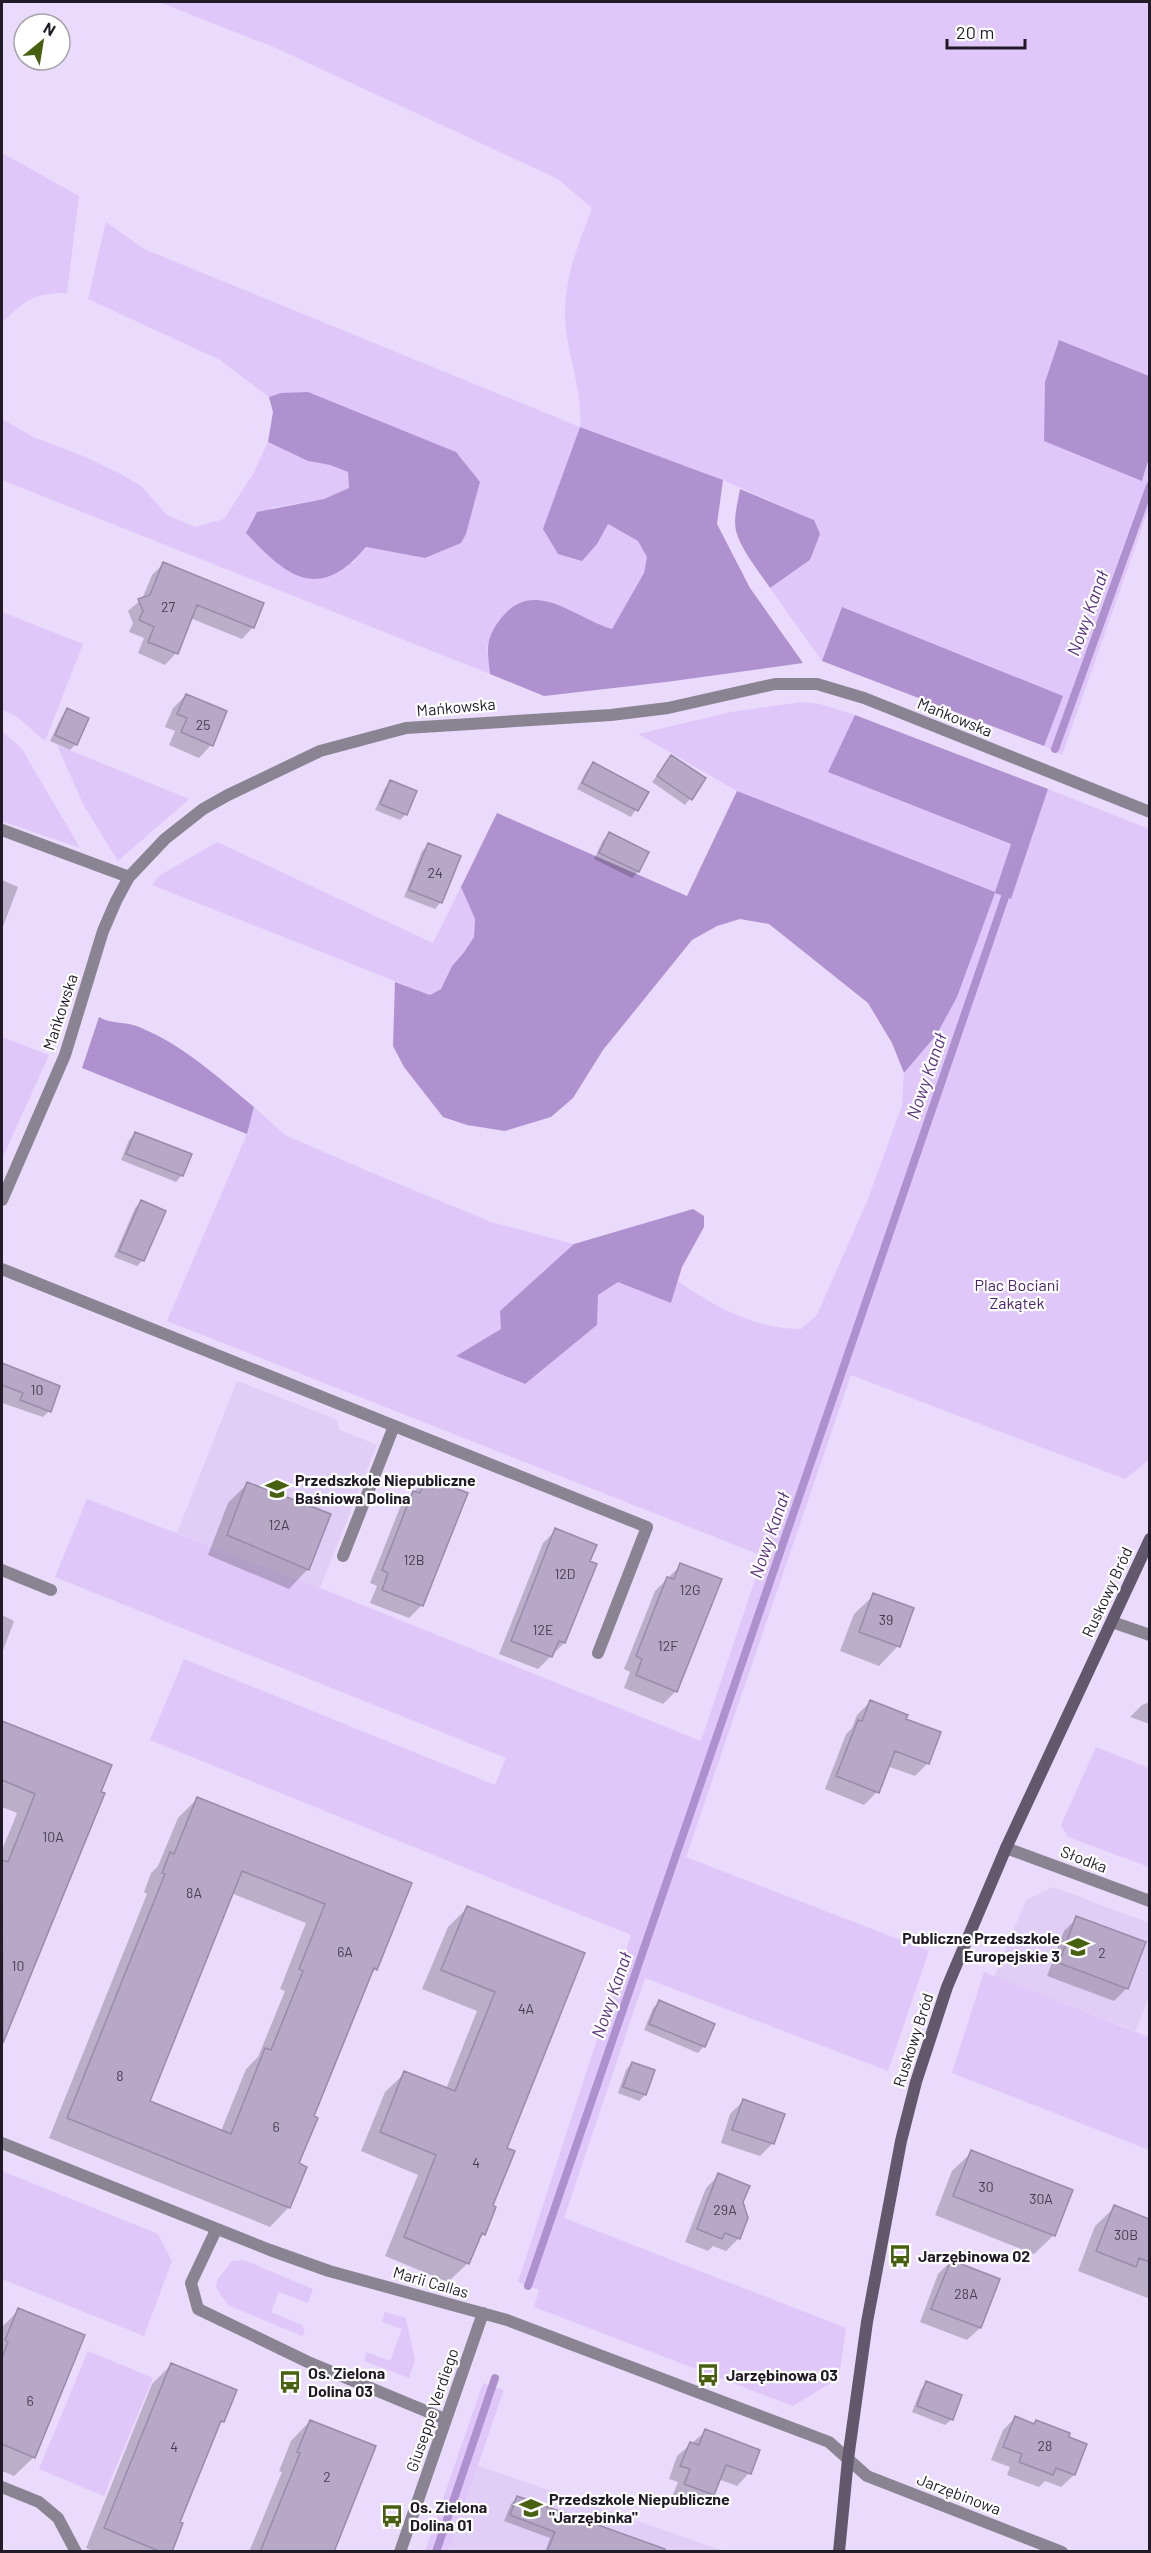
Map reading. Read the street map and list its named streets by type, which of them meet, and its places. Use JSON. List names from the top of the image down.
{
  "streets": {
    "street": [
      "Mańkowska",
      "Ruskowy Bród",
      "Słodka",
      "Marii Callas",
      "Giuseppe Verdiego",
      "Jarzębinowa"
    ]
  },
  "crossings": [
    ["Ruskowy Bród", "Słodka"],
    ["Ruskowy Bród", "Marii Callas"],
    ["Ruskowy Bród", "Jarzębinowa"],
    ["Marii Callas", "Giuseppe Verdiego"],
    ["Marii Callas", "Jarzębinowa"]
  ],
  "water": ["Nowy Kanał"],
  "parks": ["Plac Bociani Zakątek"],
  "places": {
    "school or university": ["Przedszkole Niepubliczne Baśniowa Dolina", "Publiczne Przedszkole Europejskie 3", "Przedszkole Niepubliczne \"Jarzębinka\""],
    "bus stop": [
      "Jarzębinowa 02",
      "Jarzębinowa 03",
      "Os. Zielona Dolina 03",
      "Os. Zielona Dolina 01"
    ]
  },
  "house_numbers": [
    "27",
    "25",
    "24",
    "10",
    "12A",
    "12B",
    "12D",
    "12G",
    "39",
    "12E",
    "12F",
    "10A",
    "8A",
    "6A",
    "2",
    "10",
    "4A",
    "8",
    "6",
    "4",
    "30",
    "30A",
    "29A",
    "30B",
    "28A",
    "6",
    "28",
    "4",
    "2"
  ],
  "scale_bar": "20 m",
  "north": "top right"
}
